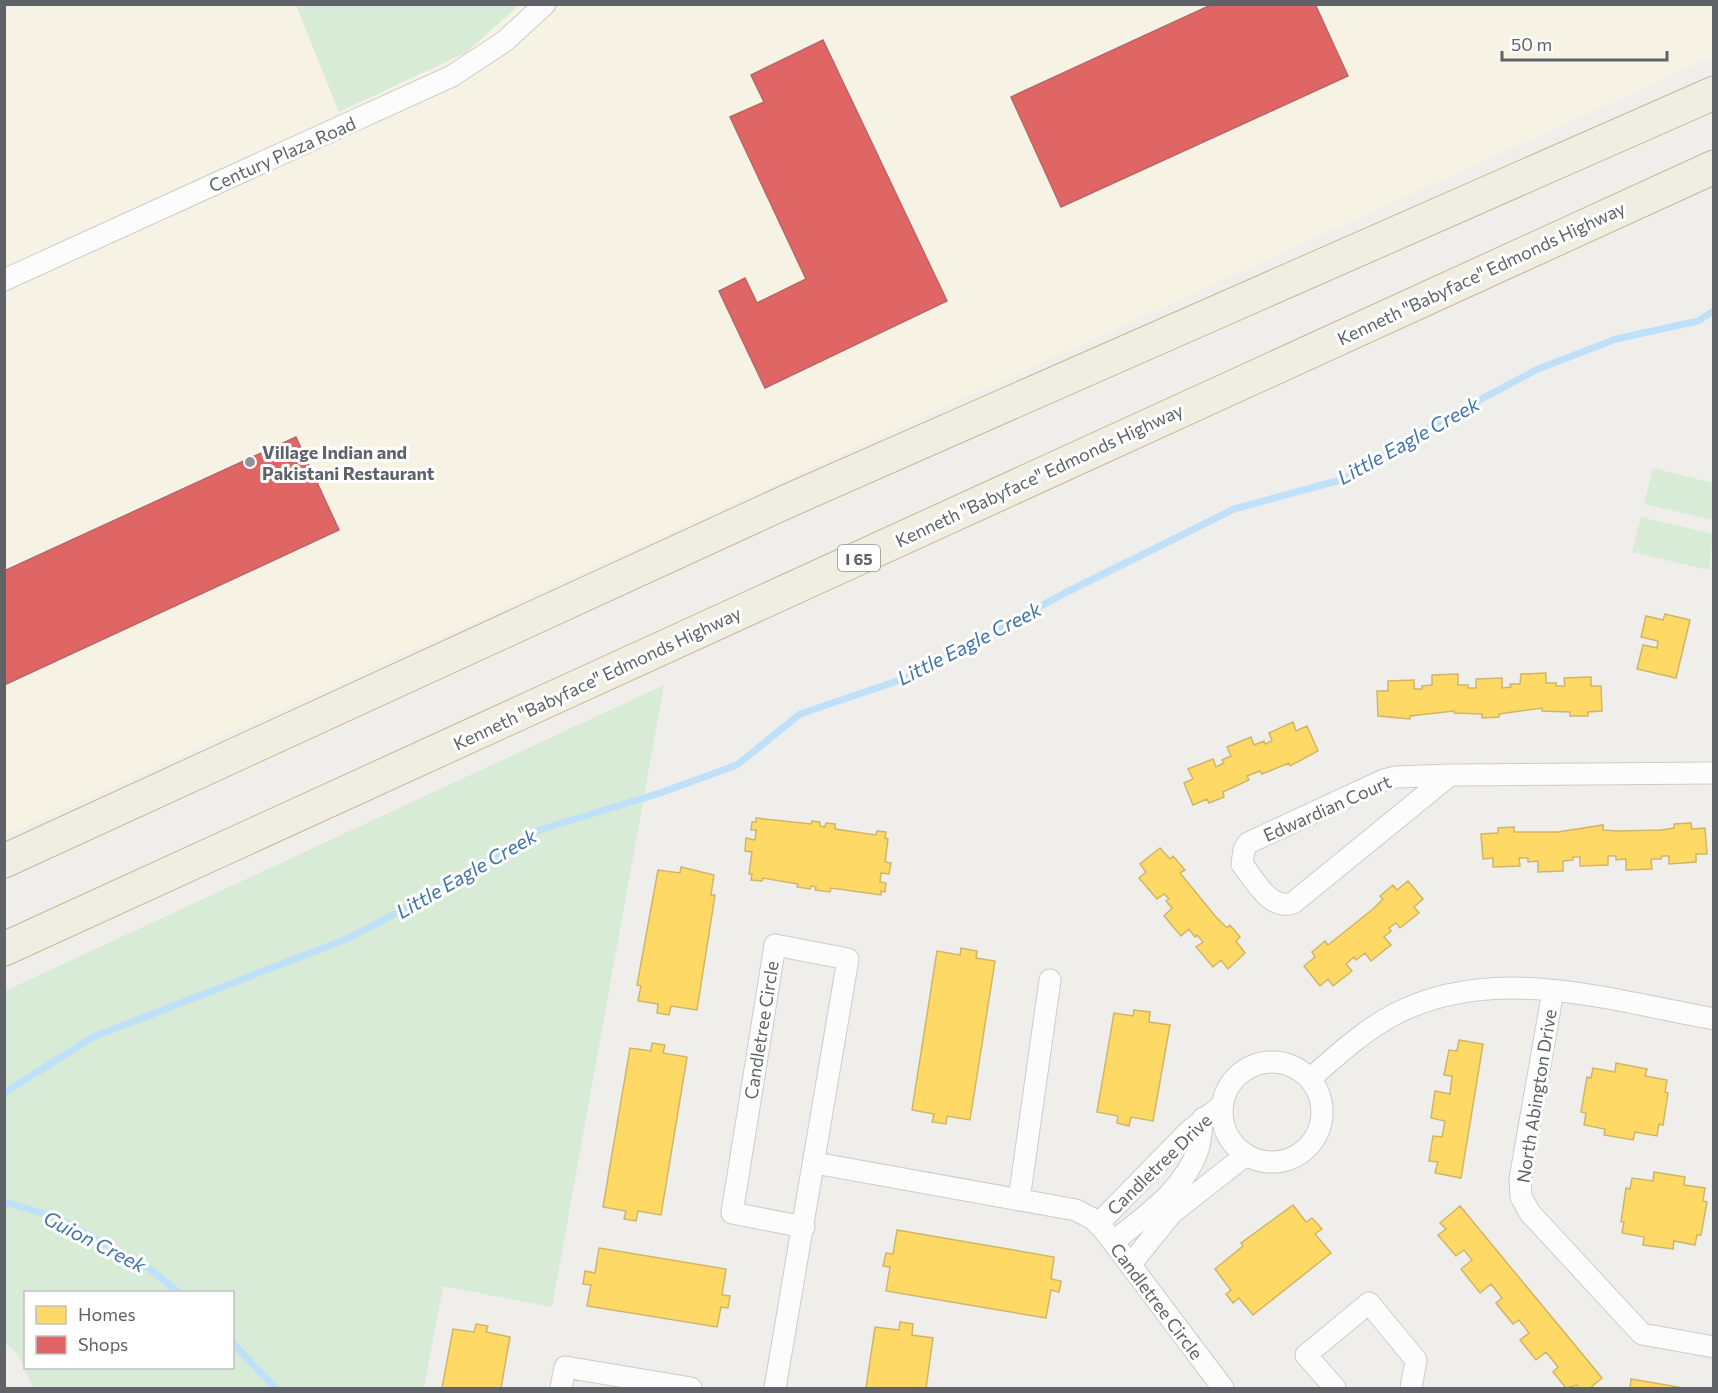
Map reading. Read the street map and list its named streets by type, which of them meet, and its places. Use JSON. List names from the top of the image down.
{
  "streets": {
    "highway": ["Kenneth \"Babyface\" Edmonds Highway", "I 65"],
    "street": [
      "Century Plaza Road",
      "Edwardian Court",
      "Candletree Circle",
      "North Abington Drive",
      "Candletree Drive"
    ]
  },
  "crossings": [
    ["Candletree Circle", "Candletree Drive"]
  ],
  "water": ["Little Eagle Creek", "Guion Creek"],
  "places": ["Village Indian and Pakistani Restaurant"],
  "legend": ["Homes", "Shops"],
  "scale_bar": "50 m"
}
